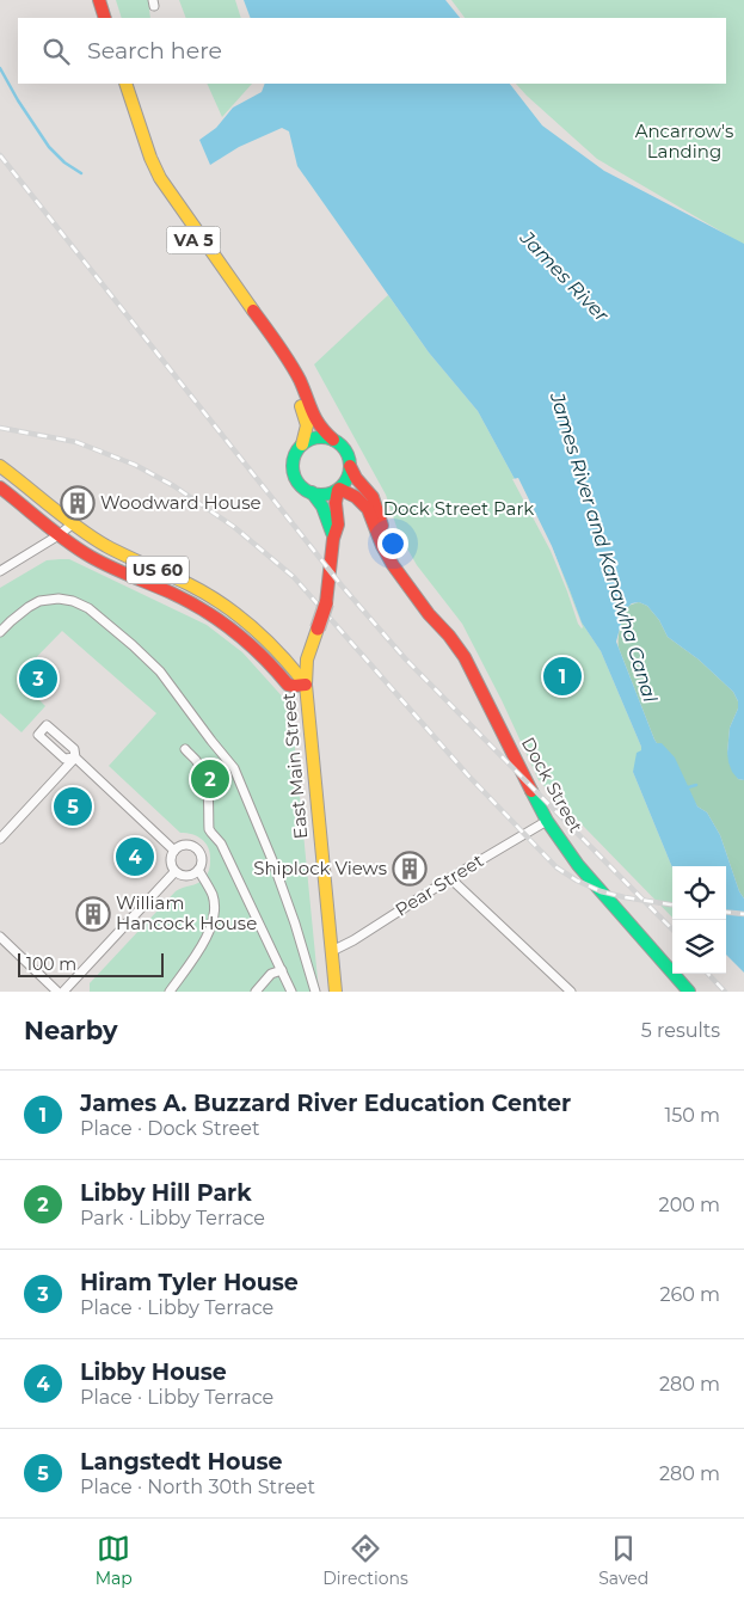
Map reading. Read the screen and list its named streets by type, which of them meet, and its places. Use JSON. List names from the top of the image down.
{
  "streets": {
    "main road": [
      "VA 5",
      "US 60",
      "East Main Street",
      "Dock Street"
    ],
    "street": ["Pear Street"]
  },
  "crossings": [
    ["VA 5", "East Main Street"],
    ["VA 5", "Dock Street"],
    ["US 60", "East Main Street"],
    ["East Main Street", "Dock Street"],
    ["East Main Street", "Pear Street"],
    ["Dock Street", "Pear Street"]
  ],
  "water": ["James River", "James River and Kanawha Canal"],
  "parks": ["Ancarrow's Landing", "Dock Street Park"],
  "places": {
    "building": ["Woodward House", "Shiplock Views", "William Hancock House"]
  },
  "scale_bar": "100 m",
  "page": {
    "search": "Search here",
    "pins": [
      "1",
      "3",
      "2",
      "5",
      "4"
    ],
    "scale": "100 m",
    "heading": ["Nearby", "5 results"],
    "list": [
      {
        "mark": "1",
        "name": "James A. Buzzard River Education Center",
        "note": "Place · Dock Street",
        "value": "150 m"
      },
      {
        "mark": "2",
        "name": "Libby Hill Park",
        "note": "Park · Libby Terrace",
        "value": "200 m"
      },
      {
        "mark": "3",
        "name": "Hiram Tyler House",
        "note": "Place · Libby Terrace",
        "value": "260 m"
      },
      {
        "mark": "4",
        "name": "Libby House",
        "note": "Place · Libby Terrace",
        "value": "280 m"
      },
      {
        "mark": "5",
        "name": "Langstedt House",
        "note": "Place · North 30th Street",
        "value": "280 m"
      }
    ],
    "nav": ["Map", "Directions", "Saved"]
  }
}
